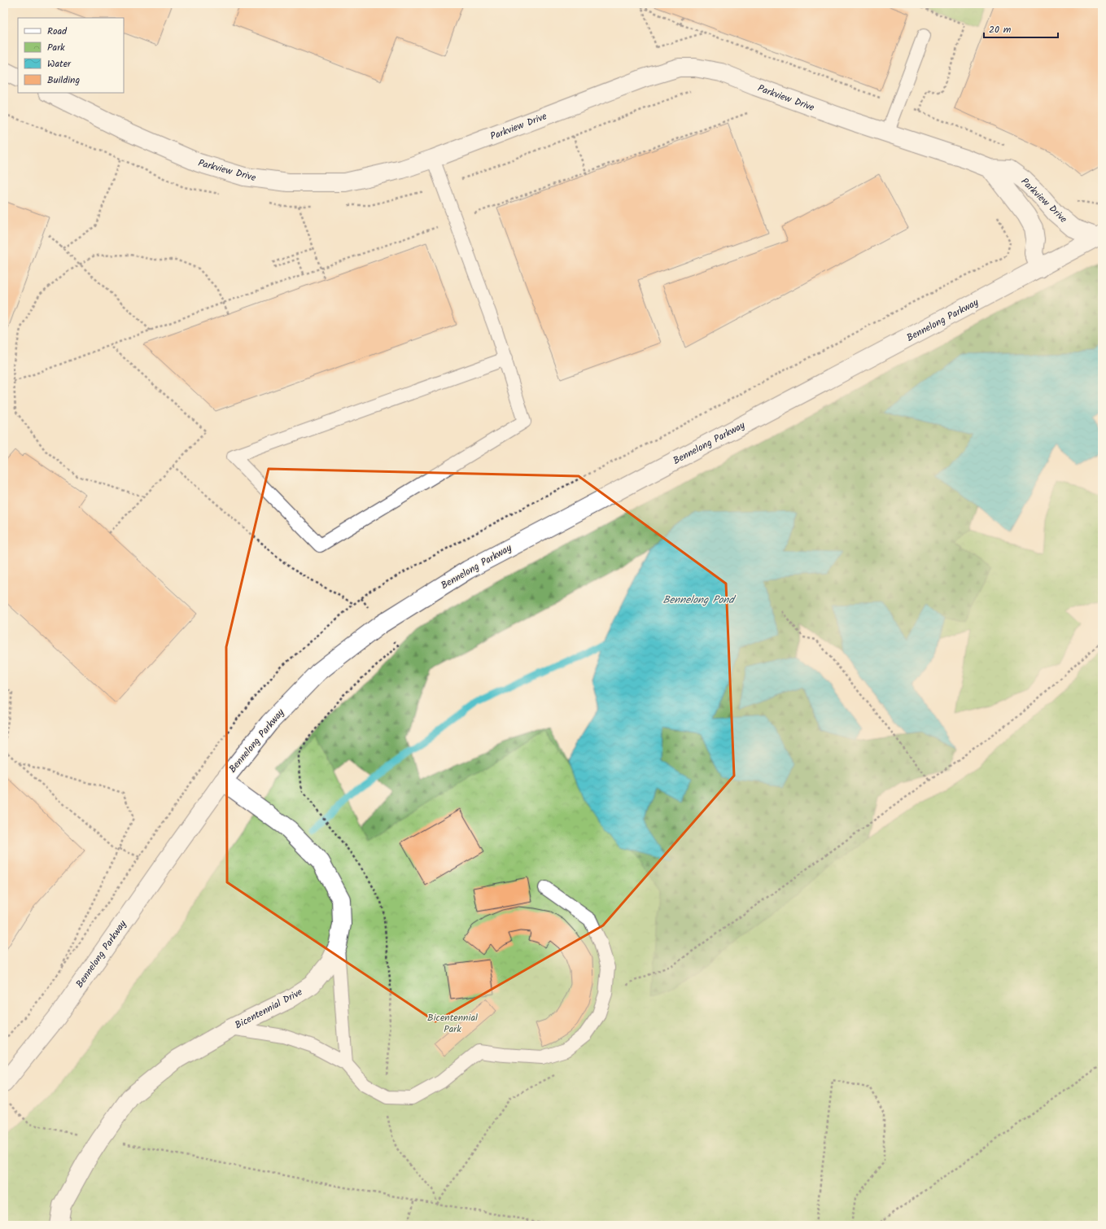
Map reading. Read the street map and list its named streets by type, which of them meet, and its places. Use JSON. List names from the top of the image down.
{
  "streets": {
    "street": ["Parkview Drive", "Bennelong Parkway", "Bicentennial Drive"]
  },
  "crossings": [
    ["Parkview Drive", "Bennelong Parkway"],
    ["Bennelong Parkway", "Bicentennial Drive"]
  ],
  "water": ["Bennelong Pond"],
  "parks": ["Bicentennial Park"],
  "legend": [
    "Road",
    "Park",
    "Water",
    "Building"
  ],
  "scale_bar": "20 m"
}
